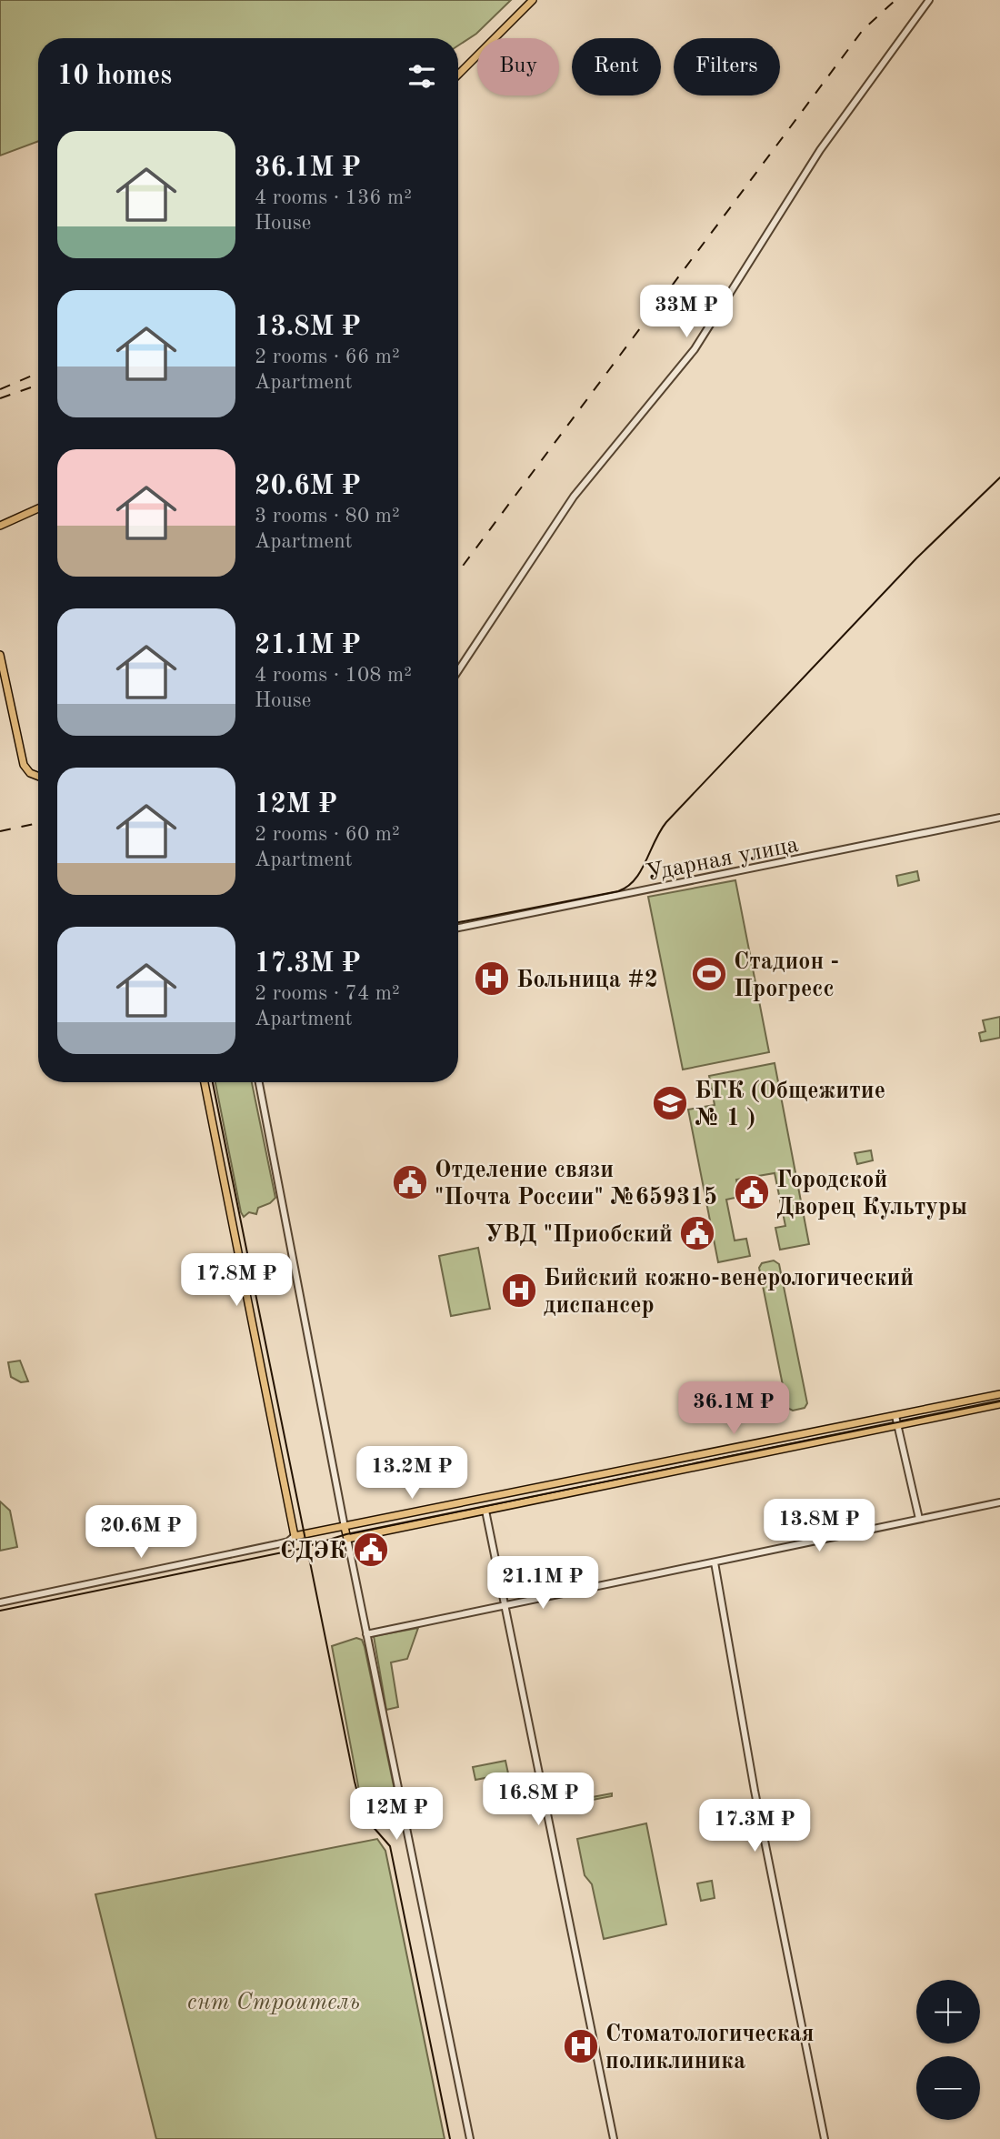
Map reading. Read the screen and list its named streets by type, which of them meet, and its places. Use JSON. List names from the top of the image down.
{
  "streets": {
    "street": ["Ударная улица"]
  },
  "parks": ["снт Строитель"],
  "places": {
    "sports": ["Стадион - Прогресс"],
    "hospital": ["Больница #2", "Бийский кожно-венерологический диспансер", "Стоматологическая поликлиника"],
    "school or university": ["БГК (Общежитие № 1 )"],
    "public building": [
      "Отделение связи \"Почта России\" №659315",
      "Городской Дворец Культуры",
      "УВД \"Приобский",
      "СДЭК"
    ]
  },
  "page": {
    "chip": ["Buy", "Rent", "Filters"],
    "heading": "10 homes",
    "list": [
      {
        "name": "36.1M ₽",
        "note": "4 rooms · 136 m² · House"
      },
      {
        "name": "13.8M ₽",
        "note": "2 rooms · 66 m² · Apartment"
      },
      {
        "name": "20.6M ₽",
        "note": "3 rooms · 80 m² · Apartment"
      },
      {
        "name": "21.1M ₽",
        "note": "4 rooms · 108 m² · House"
      },
      {
        "name": "12M ₽",
        "note": "2 rooms · 60 m² · Apartment"
      },
      {
        "name": "17.3M ₽",
        "note": "2 rooms · 74 m² · Apartment"
      }
    ],
    "price": [
      "33M ₽",
      "17.8M ₽",
      "36.1M ₽",
      "13.2M ₽",
      "13.8M ₽",
      "20.6M ₽",
      "21.1M ₽",
      "16.8M ₽",
      "12M ₽",
      "17.3M ₽"
    ],
    "map_buttons": ["+", "−"]
  }
}
